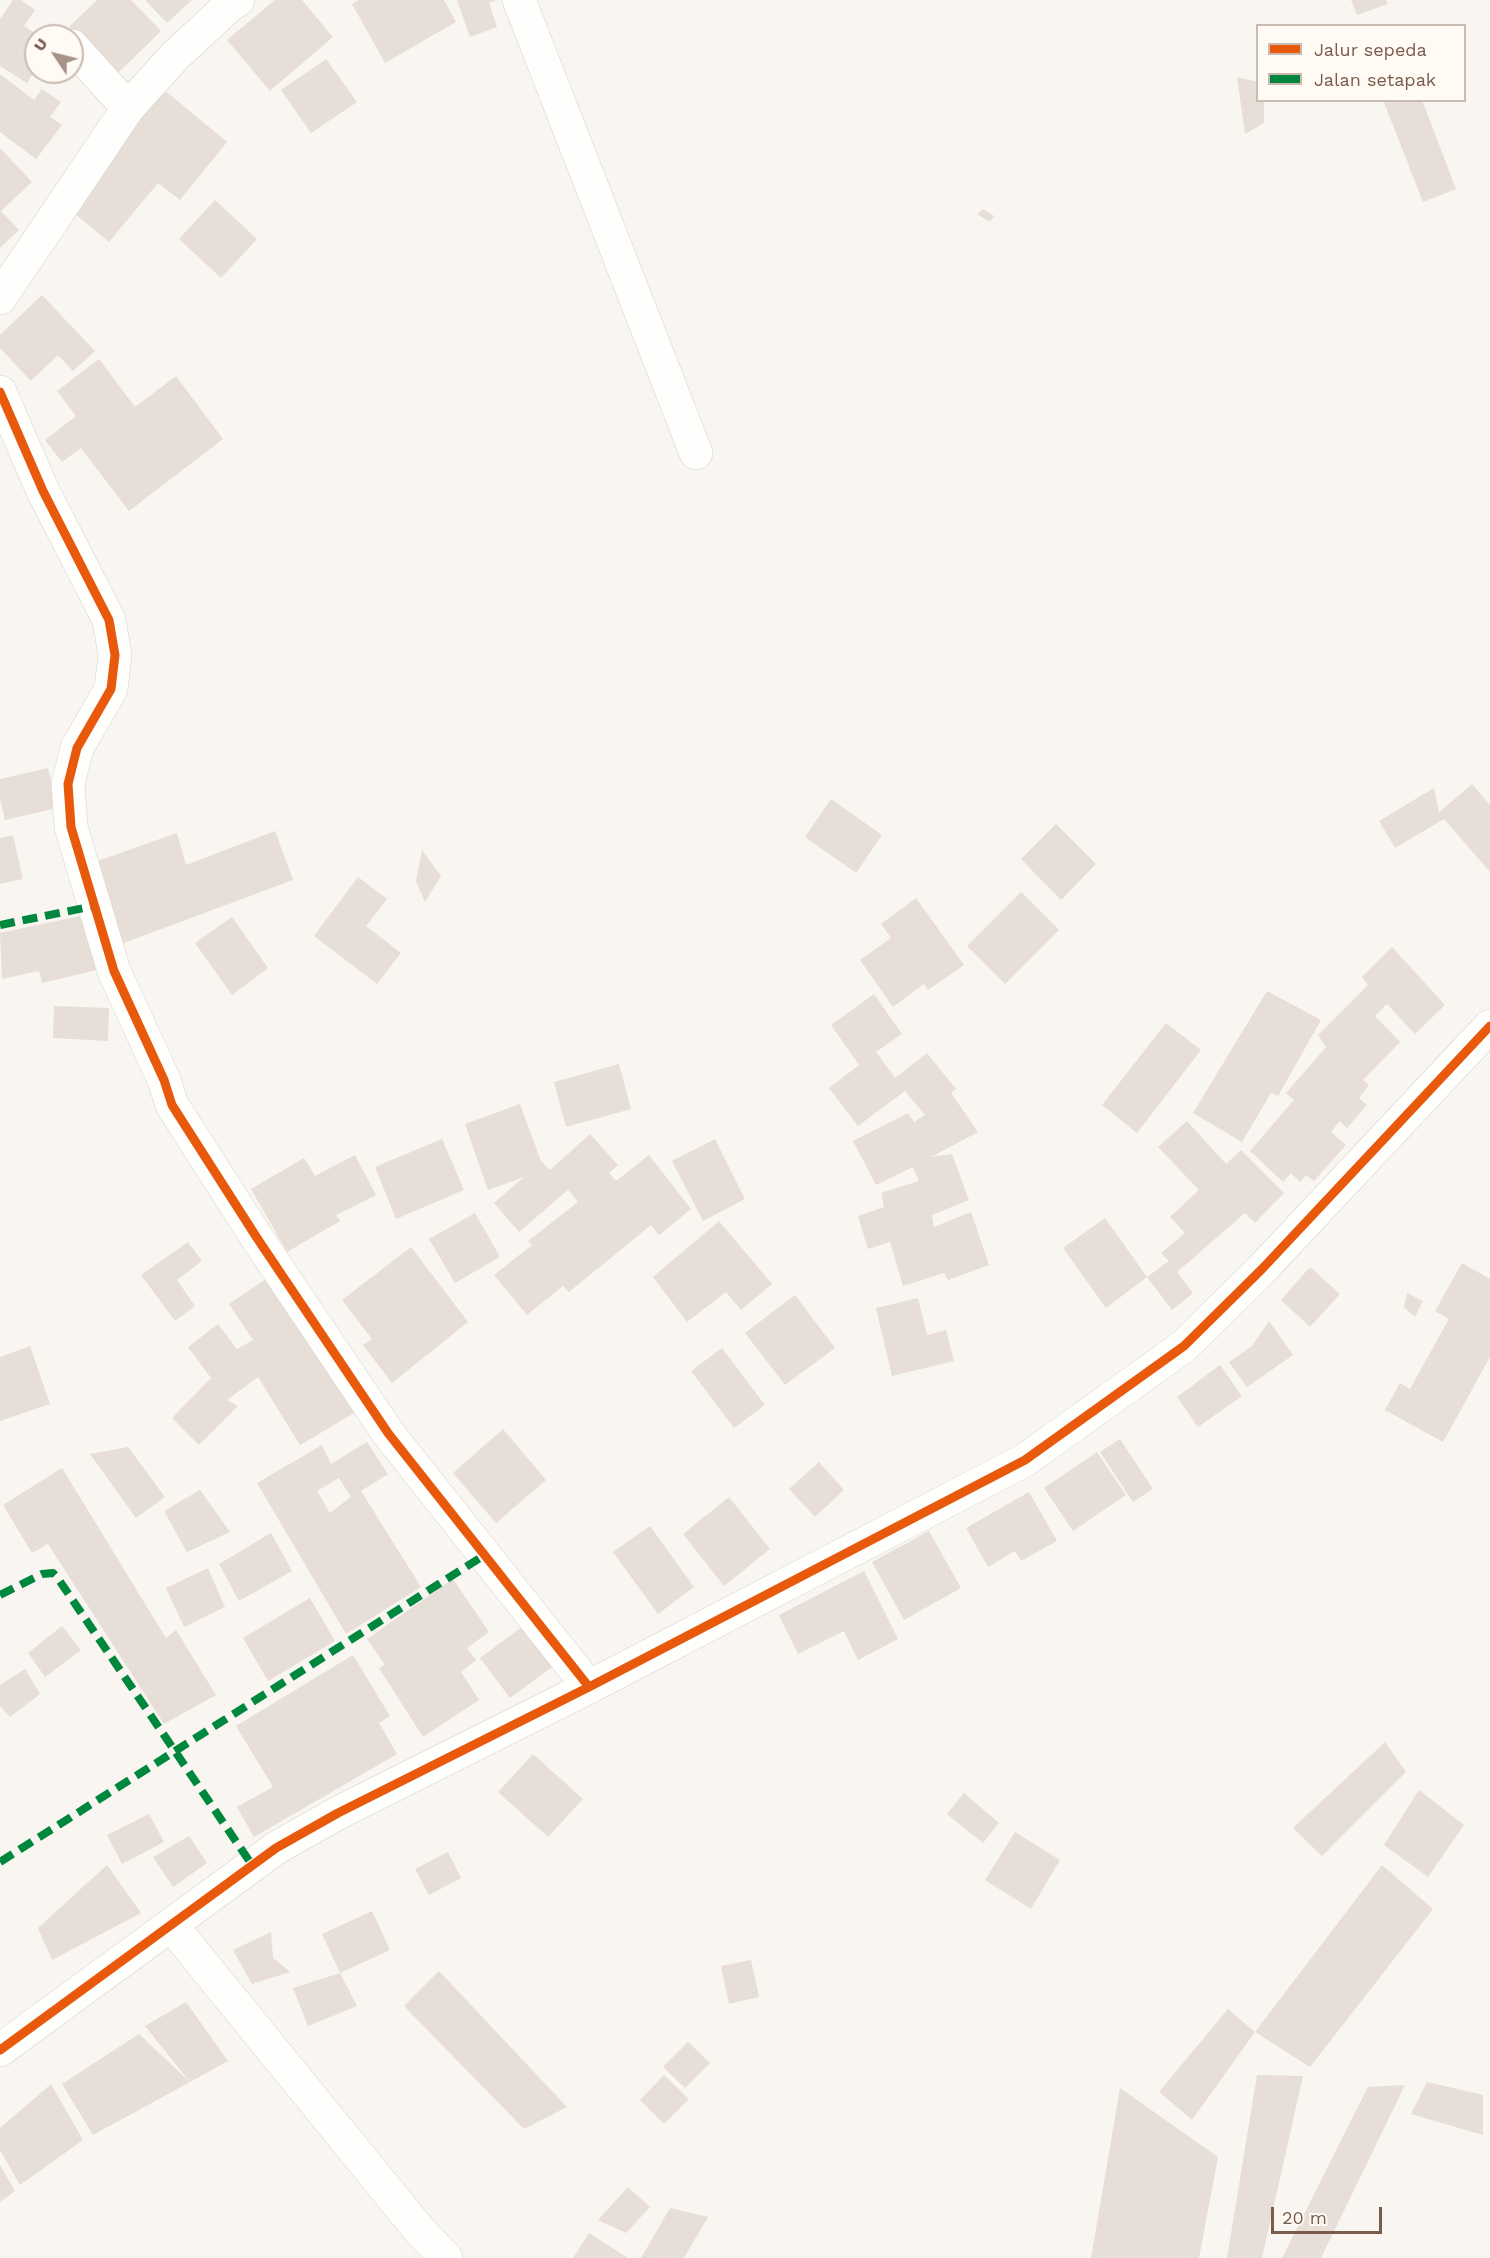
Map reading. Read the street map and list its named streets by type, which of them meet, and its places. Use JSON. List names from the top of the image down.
{
  "legend": ["Jalur sepeda", "Jalan setapak"],
  "scale_bar": "20 m",
  "north": "top left"
}
